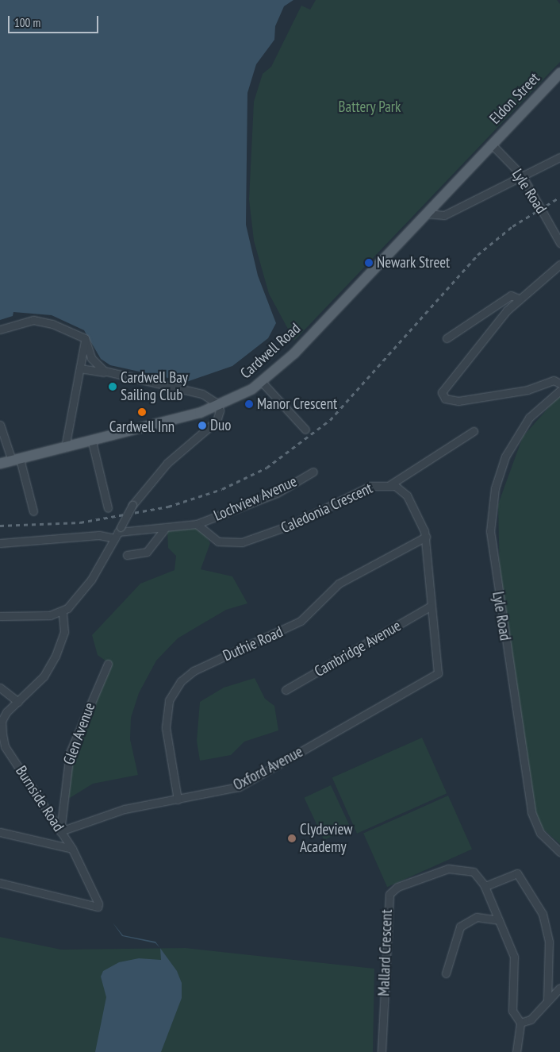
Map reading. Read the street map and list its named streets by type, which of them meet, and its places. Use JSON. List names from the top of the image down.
{
  "streets": {
    "main road": ["Eldon Street", "Cardwell Road"],
    "street": [
      "Lyle Road",
      "Lochview Avenue",
      "Caledonia Crescent",
      "Duthie Road",
      "Cambridge Avenue",
      "Glen Avenue",
      "Oxford Avenue",
      "Burnside Road",
      "Mallard Crescent"
    ]
  },
  "crossings": [
    ["Eldon Street", "Lyle Road"],
    ["Eldon Street", "Cardwell Road"],
    ["Lyle Road", "Cardwell Road"],
    ["Lochview Avenue", "Caledonia Crescent"],
    ["Caledonia Crescent", "Duthie Road"],
    ["Caledonia Crescent", "Cambridge Avenue"],
    ["Caledonia Crescent", "Oxford Avenue"],
    ["Duthie Road", "Oxford Avenue"],
    ["Glen Avenue", "Oxford Avenue"],
    ["Glen Avenue", "Burnside Road"],
    ["Oxford Avenue", "Burnside Road"]
  ],
  "parks": ["Battery Park"],
  "places": [
    "Newark Street",
    "Cardwell Bay Sailing Club",
    "Manor Crescent",
    "Cardwell Inn",
    "Duo",
    "Clydeview Academy"
  ],
  "scale_bar": "100 m"
}
